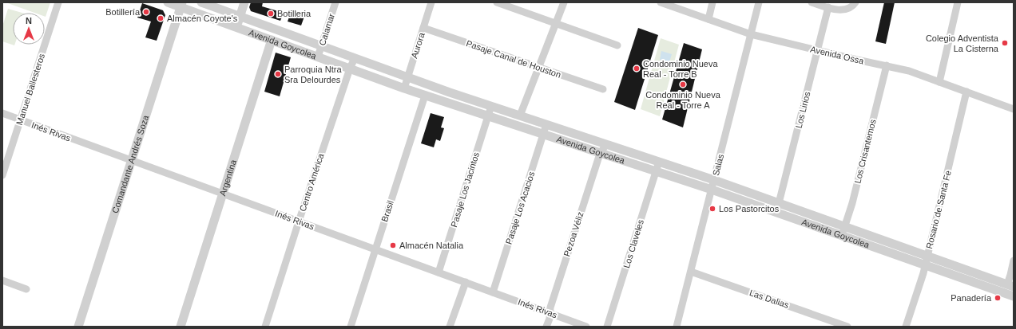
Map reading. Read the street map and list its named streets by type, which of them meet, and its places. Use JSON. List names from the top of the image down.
{
  "streets": {
    "street": [
      "Calamar",
      "Avenida Goycolea",
      "Aurora",
      "Avenida Ossa",
      "Pasaje Canal de Houston",
      "Manuel Ballesteros",
      "Los Lirios",
      "Inés Rivas",
      "Los Crisantemos",
      "Comandante Andrés Soza",
      "Salas",
      "Argentina",
      "Centro América",
      "Pasaje Los Jacintos",
      "Pasaje Los Acacios",
      "Rosario de Santa Fe",
      "Brasil",
      "Pezoa Véliz",
      "Los Claveles",
      "Las Dalias"
    ]
  },
  "crossings": [
    ["Calamar", "Avenida Goycolea"],
    ["Avenida Goycolea", "Aurora"],
    ["Avenida Goycolea", "Los Lirios"],
    ["Avenida Goycolea", "Los Crisantemos"],
    ["Avenida Goycolea", "Comandante Andrés Soza"],
    ["Avenida Goycolea", "Salas"],
    ["Avenida Goycolea", "Argentina"],
    ["Avenida Goycolea", "Centro América"],
    ["Avenida Goycolea", "Pasaje Los Jacintos"],
    ["Avenida Goycolea", "Pasaje Los Acacios"],
    ["Avenida Goycolea", "Rosario de Santa Fe"],
    ["Avenida Goycolea", "Brasil"],
    ["Avenida Goycolea", "Pezoa Véliz"],
    ["Avenida Goycolea", "Los Claveles"],
    ["Aurora", "Pasaje Canal de Houston"],
    ["Avenida Ossa", "Los Lirios"],
    ["Avenida Ossa", "Los Crisantemos"],
    ["Avenida Ossa", "Salas"],
    ["Avenida Ossa", "Rosario de Santa Fe"],
    ["Manuel Ballesteros", "Inés Rivas"],
    ["Inés Rivas", "Comandante Andrés Soza"],
    ["Inés Rivas", "Argentina"],
    ["Inés Rivas", "Centro América"],
    ["Inés Rivas", "Pasaje Los Jacintos"],
    ["Inés Rivas", "Pasaje Los Acacios"],
    ["Inés Rivas", "Brasil"],
    ["Inés Rivas", "Pezoa Véliz"],
    ["Salas", "Las Dalias"]
  ],
  "places": [
    "Botillería",
    "Botilleria",
    "Almacén Coyote's",
    "Colegio Adventista La Cisterna",
    "Condominio Nueva Real - Torre B",
    "Parroquia Ntra Sra Delourdes",
    "Condominio Nueva Real - Torre A",
    "Los Pastorcitos",
    "Almacén Natalia",
    "Panadería"
  ],
  "north": "top"
}
